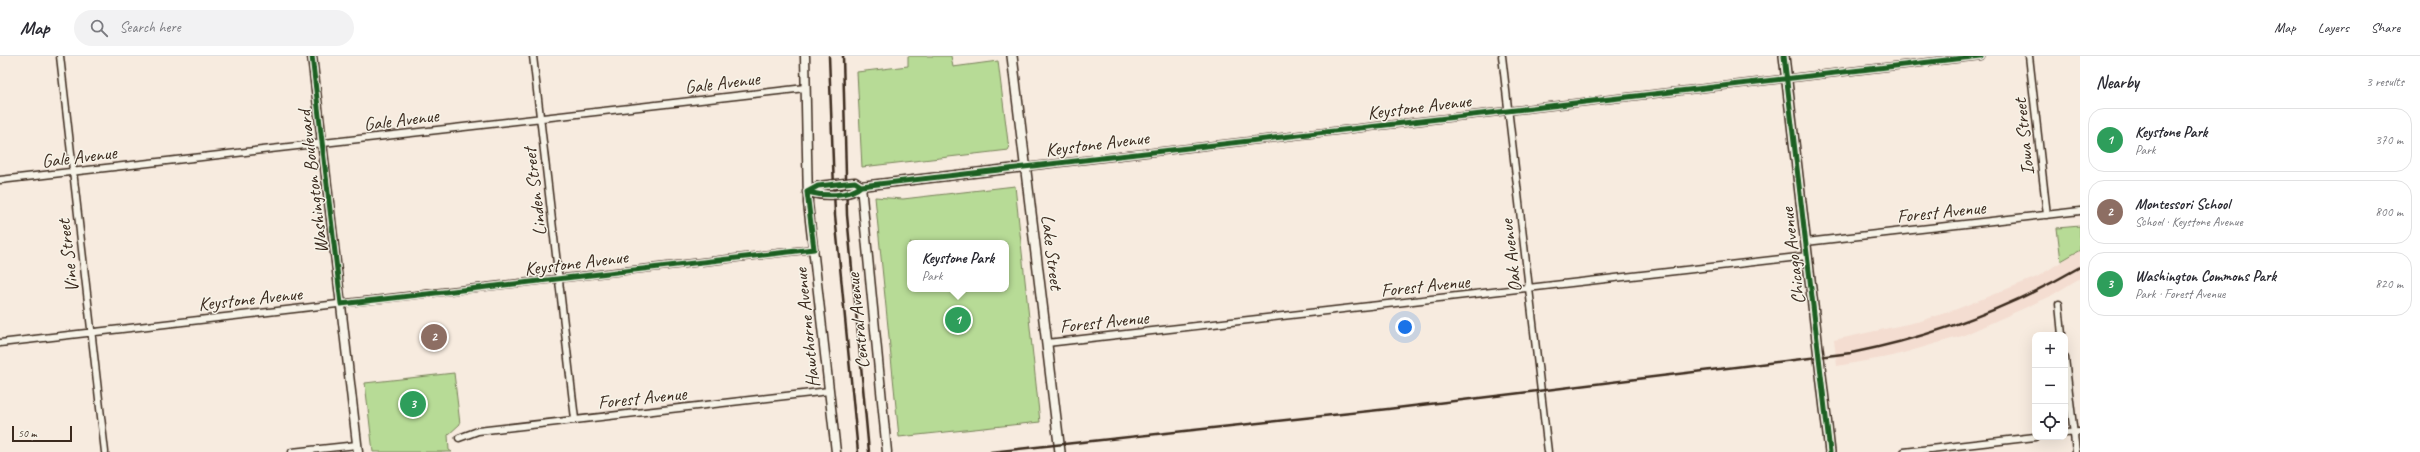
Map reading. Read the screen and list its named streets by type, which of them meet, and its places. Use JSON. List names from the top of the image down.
{
  "streets": {
    "main road": ["Lake Street", "Chicago Avenue"],
    "street": [
      "Gale Avenue",
      "Keystone Avenue",
      "Iowa Street",
      "Washington Boulevard",
      "Linden Street",
      "Forest Avenue",
      "Vine Street",
      "Oak Avenue",
      "Central Avenue",
      "Hawthorne Avenue"
    ]
  },
  "crossings": [
    ["Gale Avenue", "Washington Boulevard"],
    ["Gale Avenue", "Linden Street"],
    ["Gale Avenue", "Vine Street"],
    ["Gale Avenue", "Hawthorne Avenue"],
    ["Keystone Avenue", "Washington Boulevard"],
    ["Keystone Avenue", "Linden Street"],
    ["Keystone Avenue", "Lake Street"],
    ["Keystone Avenue", "Vine Street"],
    ["Keystone Avenue", "Oak Avenue"],
    ["Keystone Avenue", "Chicago Avenue"],
    ["Keystone Avenue", "Central Avenue"],
    ["Keystone Avenue", "Hawthorne Avenue"],
    ["Iowa Street", "Forest Avenue"],
    ["Linden Street", "Forest Avenue"],
    ["Forest Avenue", "Lake Street"],
    ["Forest Avenue", "Oak Avenue"],
    ["Forest Avenue", "Chicago Avenue"],
    ["Forest Avenue", "Hawthorne Avenue"]
  ],
  "scale_bar": "50 m",
  "page": {
    "header": "Map",
    "search": "Search here",
    "nav": ["Map", "Layers", "Share"],
    "heading": ["Nearby", "3 results"],
    "list": [
      {
        "mark": "1",
        "name": "Keystone Park",
        "note": "Park",
        "value": "370 m"
      },
      {
        "mark": "2",
        "name": "Montessori School",
        "note": "School · Keystone Avenue",
        "value": "800 m"
      },
      {
        "mark": "3",
        "name": "Washington Commons Park",
        "note": "Park · Forest Avenue",
        "value": "820 m"
      }
    ],
    "popup": ["Keystone Park", "Park"],
    "pins": ["1", "2", "3"],
    "map_buttons": ["+", "−"],
    "scale": "50 m"
  }
}
